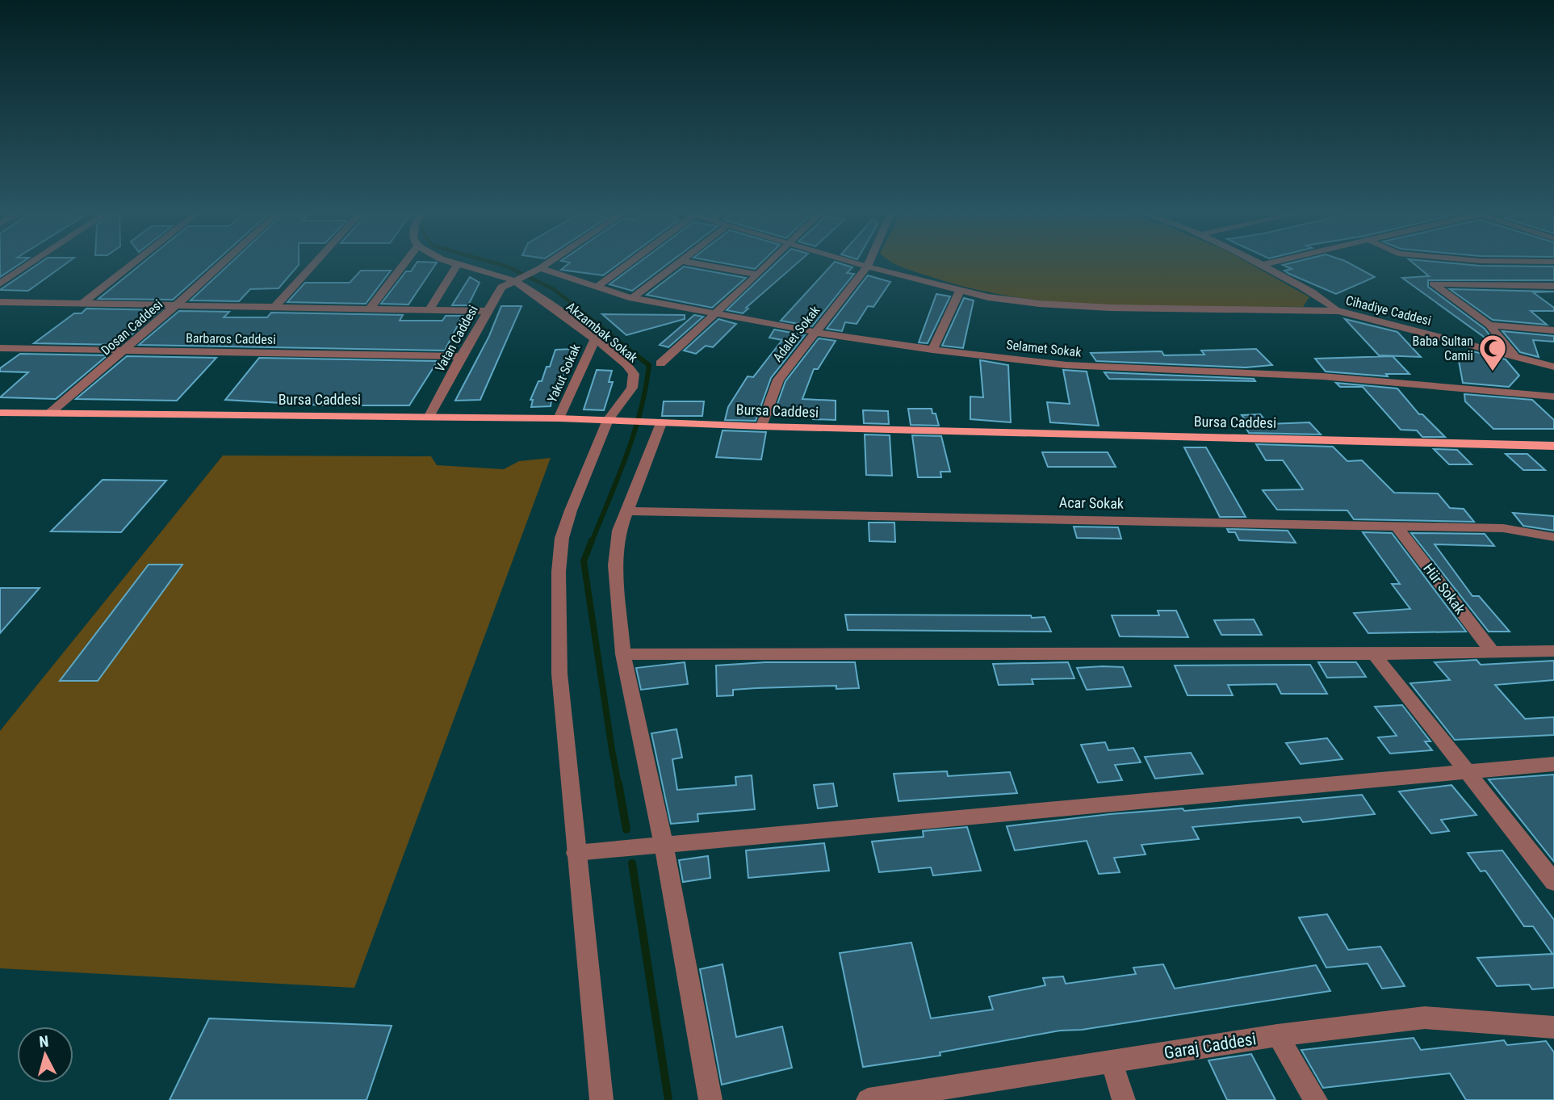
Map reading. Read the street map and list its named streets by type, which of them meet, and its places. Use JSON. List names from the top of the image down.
{
  "streets": {
    "main road": ["Bursa Caddesi"],
    "street": [
      "Cihadiye Caddesi",
      "Dosan Caddesi",
      "Akzambak Sokak",
      "Adalet Sokak",
      "Barbaros Caddesi",
      "Vatan Caddesi",
      "Selamet Sokak",
      "Yakut Sokak",
      "Acar Sokak",
      "Hür Sokak",
      "Garaj Caddesi"
    ]
  },
  "crossings": [
    ["Cihadiye Caddesi", "Adalet Sokak"],
    ["Dosan Caddesi", "Barbaros Caddesi"],
    ["Dosan Caddesi", "Bursa Caddesi"],
    ["Akzambak Sokak", "Vatan Caddesi"],
    ["Akzambak Sokak", "Yakut Sokak"],
    ["Akzambak Sokak", "Bursa Caddesi"],
    ["Adalet Sokak", "Selamet Sokak"],
    ["Adalet Sokak", "Bursa Caddesi"],
    ["Barbaros Caddesi", "Vatan Caddesi"],
    ["Vatan Caddesi", "Selamet Sokak"],
    ["Vatan Caddesi", "Bursa Caddesi"],
    ["Yakut Sokak", "Bursa Caddesi"],
    ["Acar Sokak", "Hür Sokak"]
  ],
  "places": {
    "mosque": ["Baba Sultan Camii"]
  },
  "north": "top"
}
